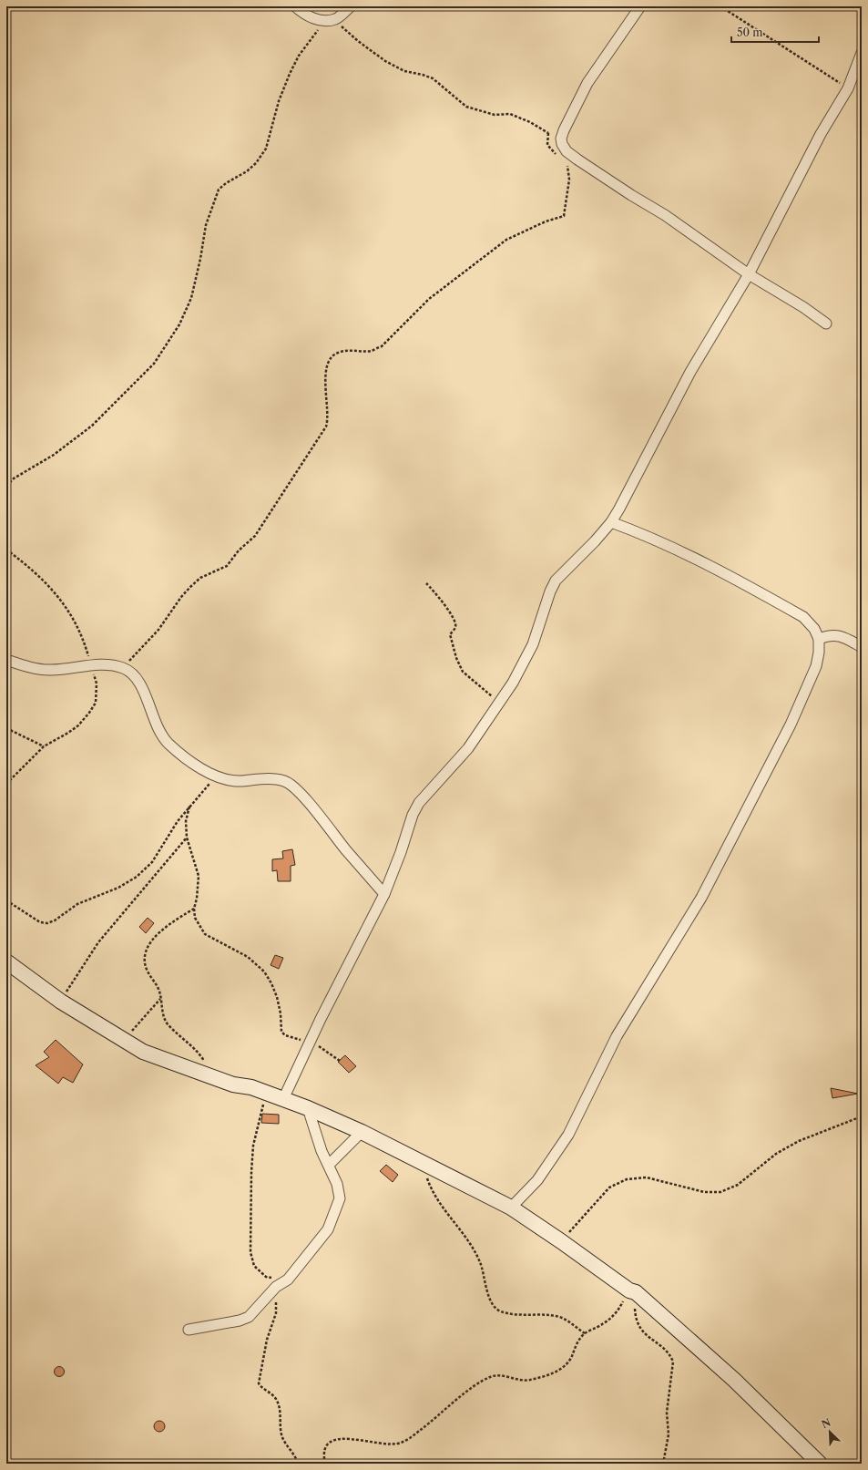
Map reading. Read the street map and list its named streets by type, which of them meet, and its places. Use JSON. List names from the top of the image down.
{
  "scale_bar": "50 m",
  "north": "top left"
}
